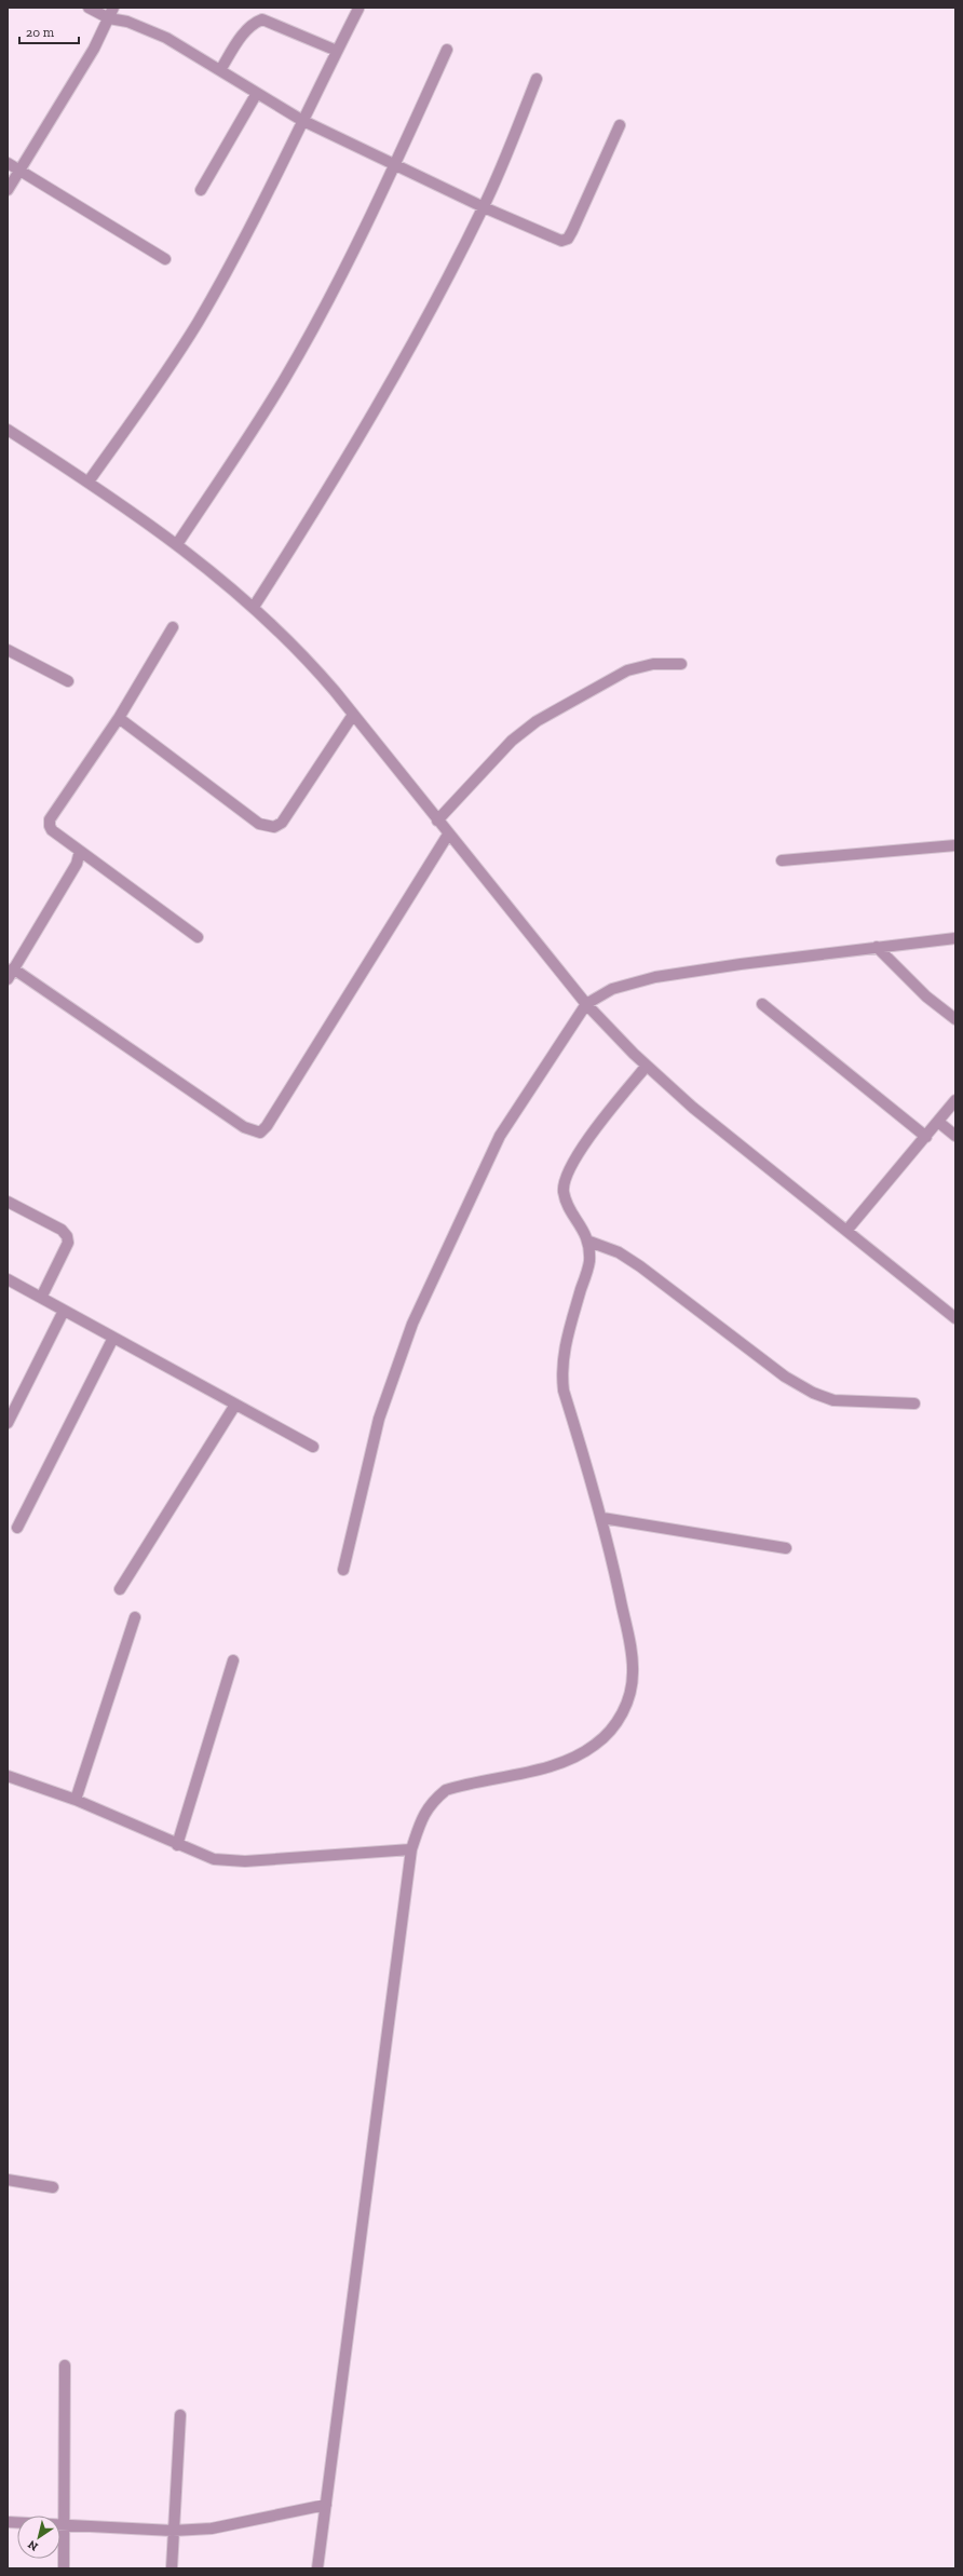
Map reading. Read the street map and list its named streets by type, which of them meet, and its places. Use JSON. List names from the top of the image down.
{
  "scale_bar": "20 m",
  "north": "bottom left"
}
